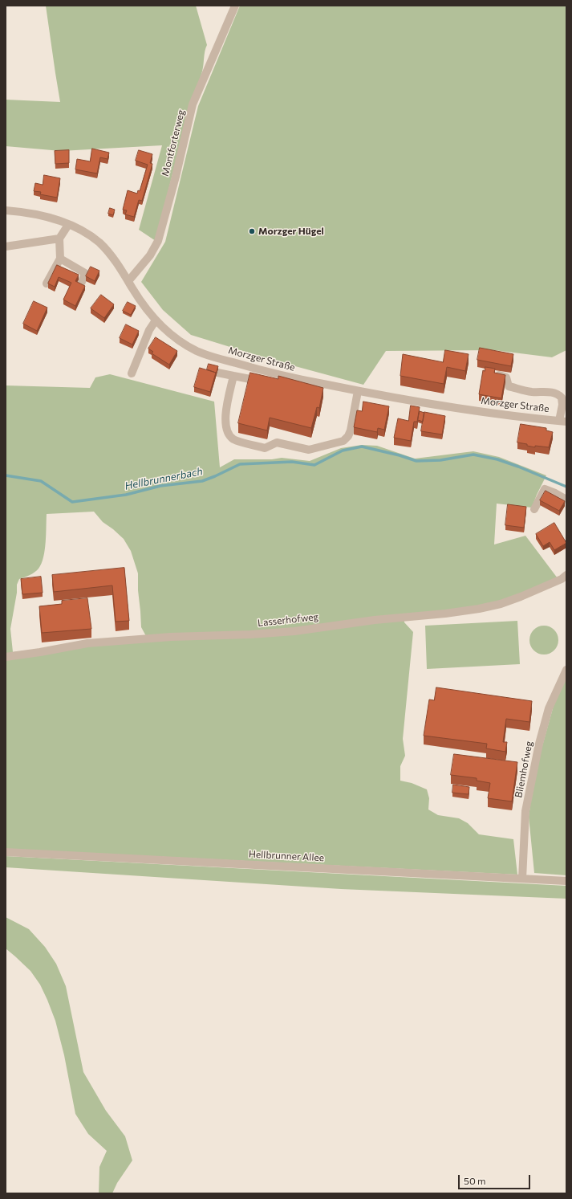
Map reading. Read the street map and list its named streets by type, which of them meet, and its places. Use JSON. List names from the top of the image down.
{
  "streets": {
    "street": [
      "Montforterweg",
      "Morzger Straße",
      "Lasserhofweg",
      "Bliemhofweg",
      "Hellbrunner Allee"
    ]
  },
  "crossings": [
    ["Montforterweg", "Morzger Straße"],
    ["Bliemhofweg", "Hellbrunner Allee"]
  ],
  "water": ["Hellbrunnerbach"],
  "places": ["Morzger Hügel"],
  "scale_bar": "50 m"
}
